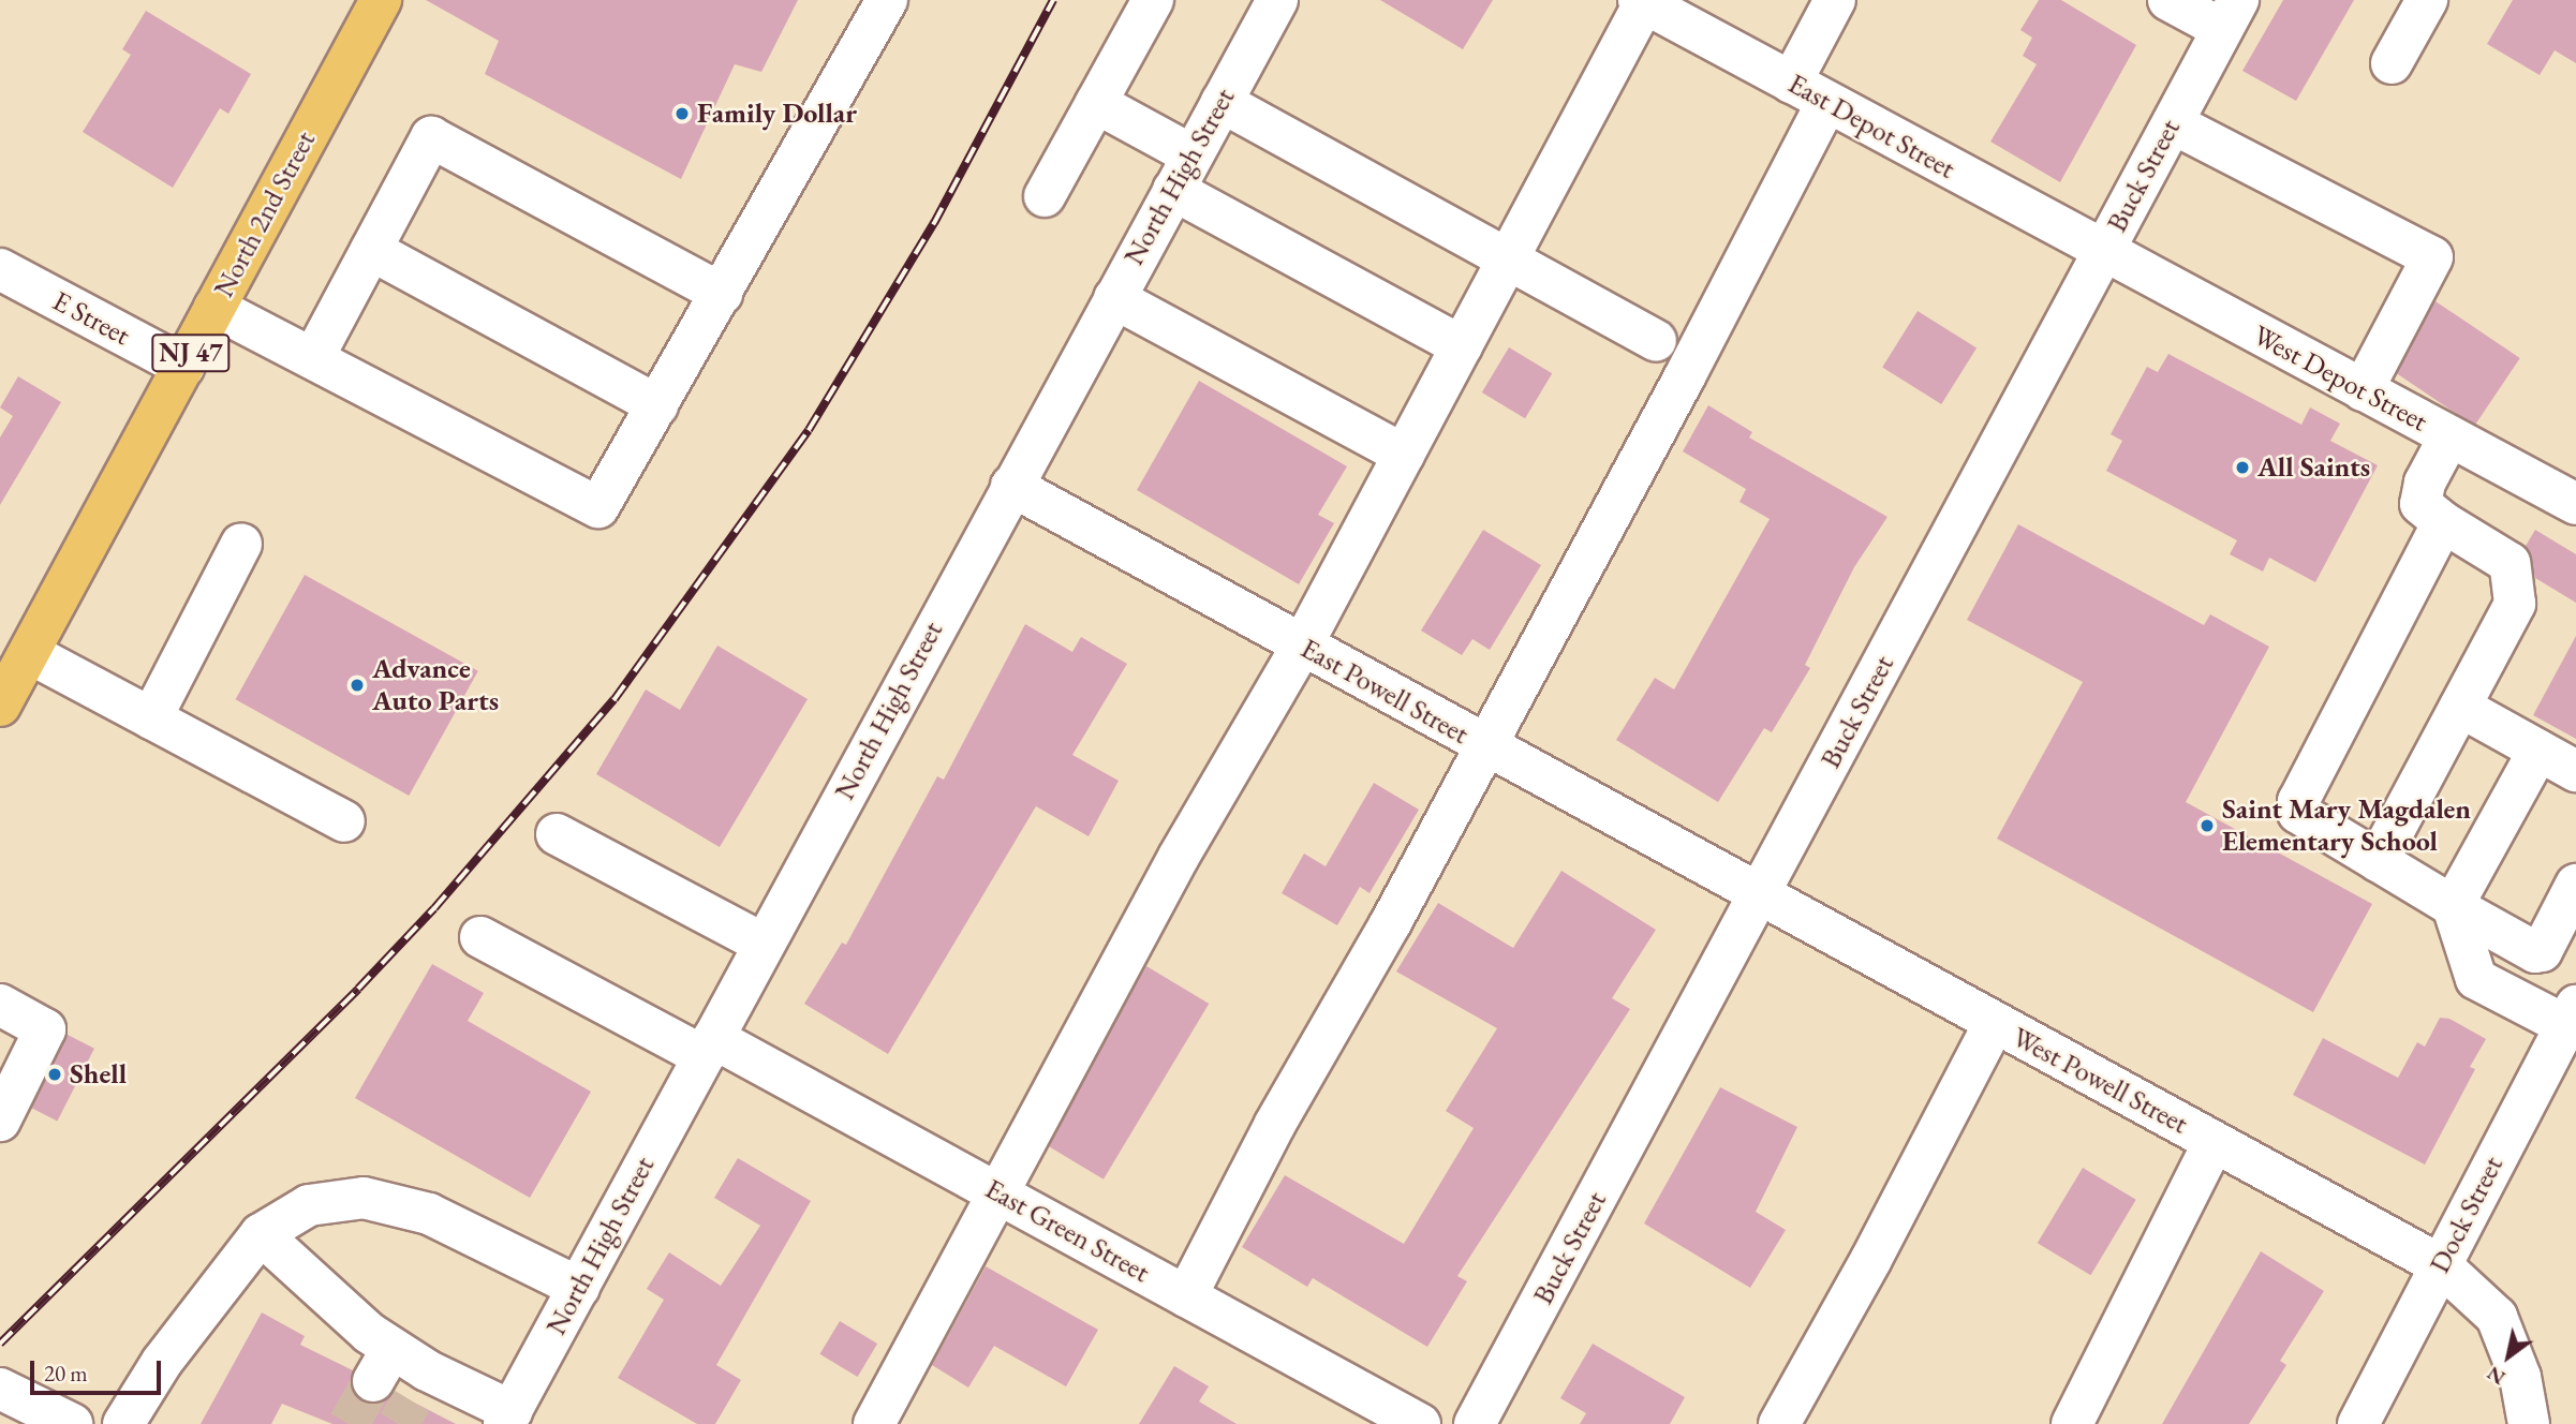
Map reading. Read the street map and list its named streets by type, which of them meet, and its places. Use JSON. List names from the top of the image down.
{
  "streets": {
    "main road": ["North 2nd Street", "NJ 47"],
    "street": [
      "East Depot Street",
      "Buck Street",
      "North High Street",
      "E Street",
      "West Depot Street",
      "East Powell Street",
      "West Powell Street",
      "Dock Street",
      "East Green Street"
    ]
  },
  "crossings": [
    ["East Depot Street", "Buck Street"],
    ["East Depot Street", "West Depot Street"],
    ["Buck Street", "West Depot Street"],
    ["Buck Street", "East Powell Street"],
    ["Buck Street", "West Powell Street"],
    ["North High Street", "East Powell Street"],
    ["North High Street", "East Green Street"],
    ["North 2nd Street", "E Street"],
    ["East Powell Street", "West Powell Street"],
    ["West Powell Street", "Dock Street"]
  ],
  "places": [
    "Family Dollar",
    "All Saints",
    "Advance Auto Parts",
    "Saint Mary Magdalen Elementary School",
    "Shell"
  ],
  "scale_bar": "20 m",
  "north": "bottom left"
}
